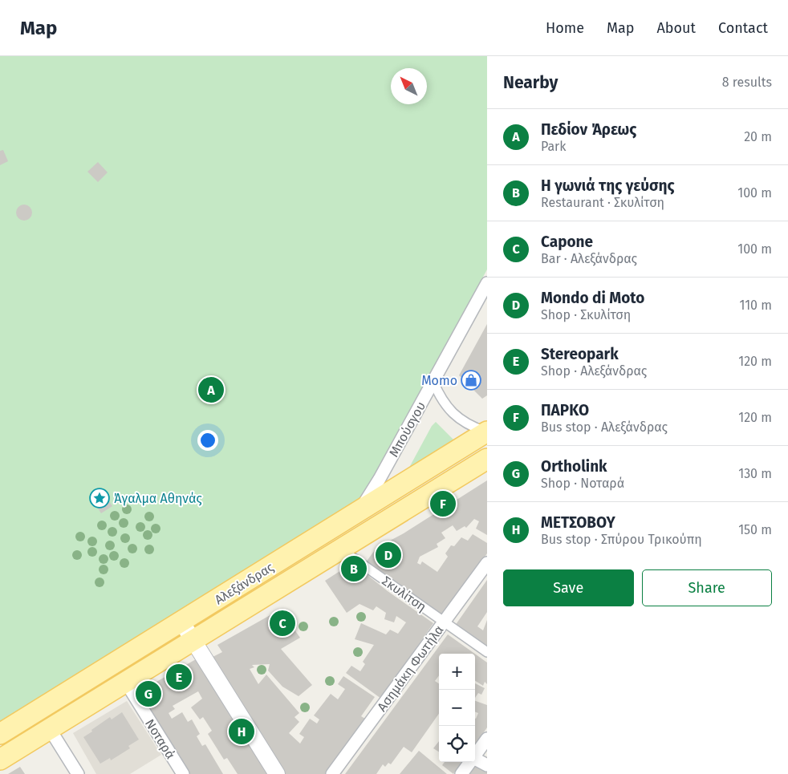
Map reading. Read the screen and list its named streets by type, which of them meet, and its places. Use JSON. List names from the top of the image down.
{
  "streets": {
    "main road": ["Αλεξάνδρας"],
    "street": [
      "Μπούσγου",
      "Σκυλίτση",
      "Ασημάκη Φωτήλα",
      "Νοταρά"
    ]
  },
  "crossings": [
    ["Μπούσγου", "Αλεξάνδρας"],
    ["Αλεξάνδρας", "Σκυλίτση"],
    ["Αλεξάνδρας", "Νοταρά"],
    ["Σκυλίτση", "Ασημάκη Φωτήλα"]
  ],
  "places": {
    "shop": ["Momo"],
    "place": ["Άγαλμα Αθηνάς"]
  },
  "north": "top left",
  "page": {
    "header": "Map",
    "nav": [
      "Home",
      "Map",
      "About",
      "Contact"
    ],
    "heading": ["Nearby", "8 results"],
    "list": [
      {
        "mark": "A",
        "name": "Πεδίον Άρεως",
        "note": "Park",
        "value": "20 m"
      },
      {
        "mark": "B",
        "name": "Η γωνιά της γεύσης",
        "note": "Restaurant · Σκυλίτση",
        "value": "100 m"
      },
      {
        "mark": "C",
        "name": "Capone",
        "note": "Bar · Αλεξάνδρας",
        "value": "100 m"
      },
      {
        "mark": "D",
        "name": "Mondo di Moto",
        "note": "Shop · Σκυλίτση",
        "value": "110 m"
      },
      {
        "mark": "E",
        "name": "Stereopark",
        "note": "Shop · Αλεξάνδρας",
        "value": "120 m"
      },
      {
        "mark": "F",
        "name": "ΠΑΡΚΟ",
        "note": "Bus stop · Αλεξάνδρας",
        "value": "120 m"
      },
      {
        "mark": "G",
        "name": "Ortholink",
        "note": "Shop · Νοταρά",
        "value": "130 m"
      },
      {
        "mark": "H",
        "name": "ΜΕΤΣΟΒΟΥ",
        "note": "Bus stop · Σπύρου Τρικούπη",
        "value": "150 m"
      }
    ],
    "pins": [
      "A",
      "F",
      "D",
      "B",
      "C",
      "E",
      "G",
      "H"
    ],
    "buttons": ["Save", "Share"],
    "map_buttons": ["+", "−"]
  }
}
